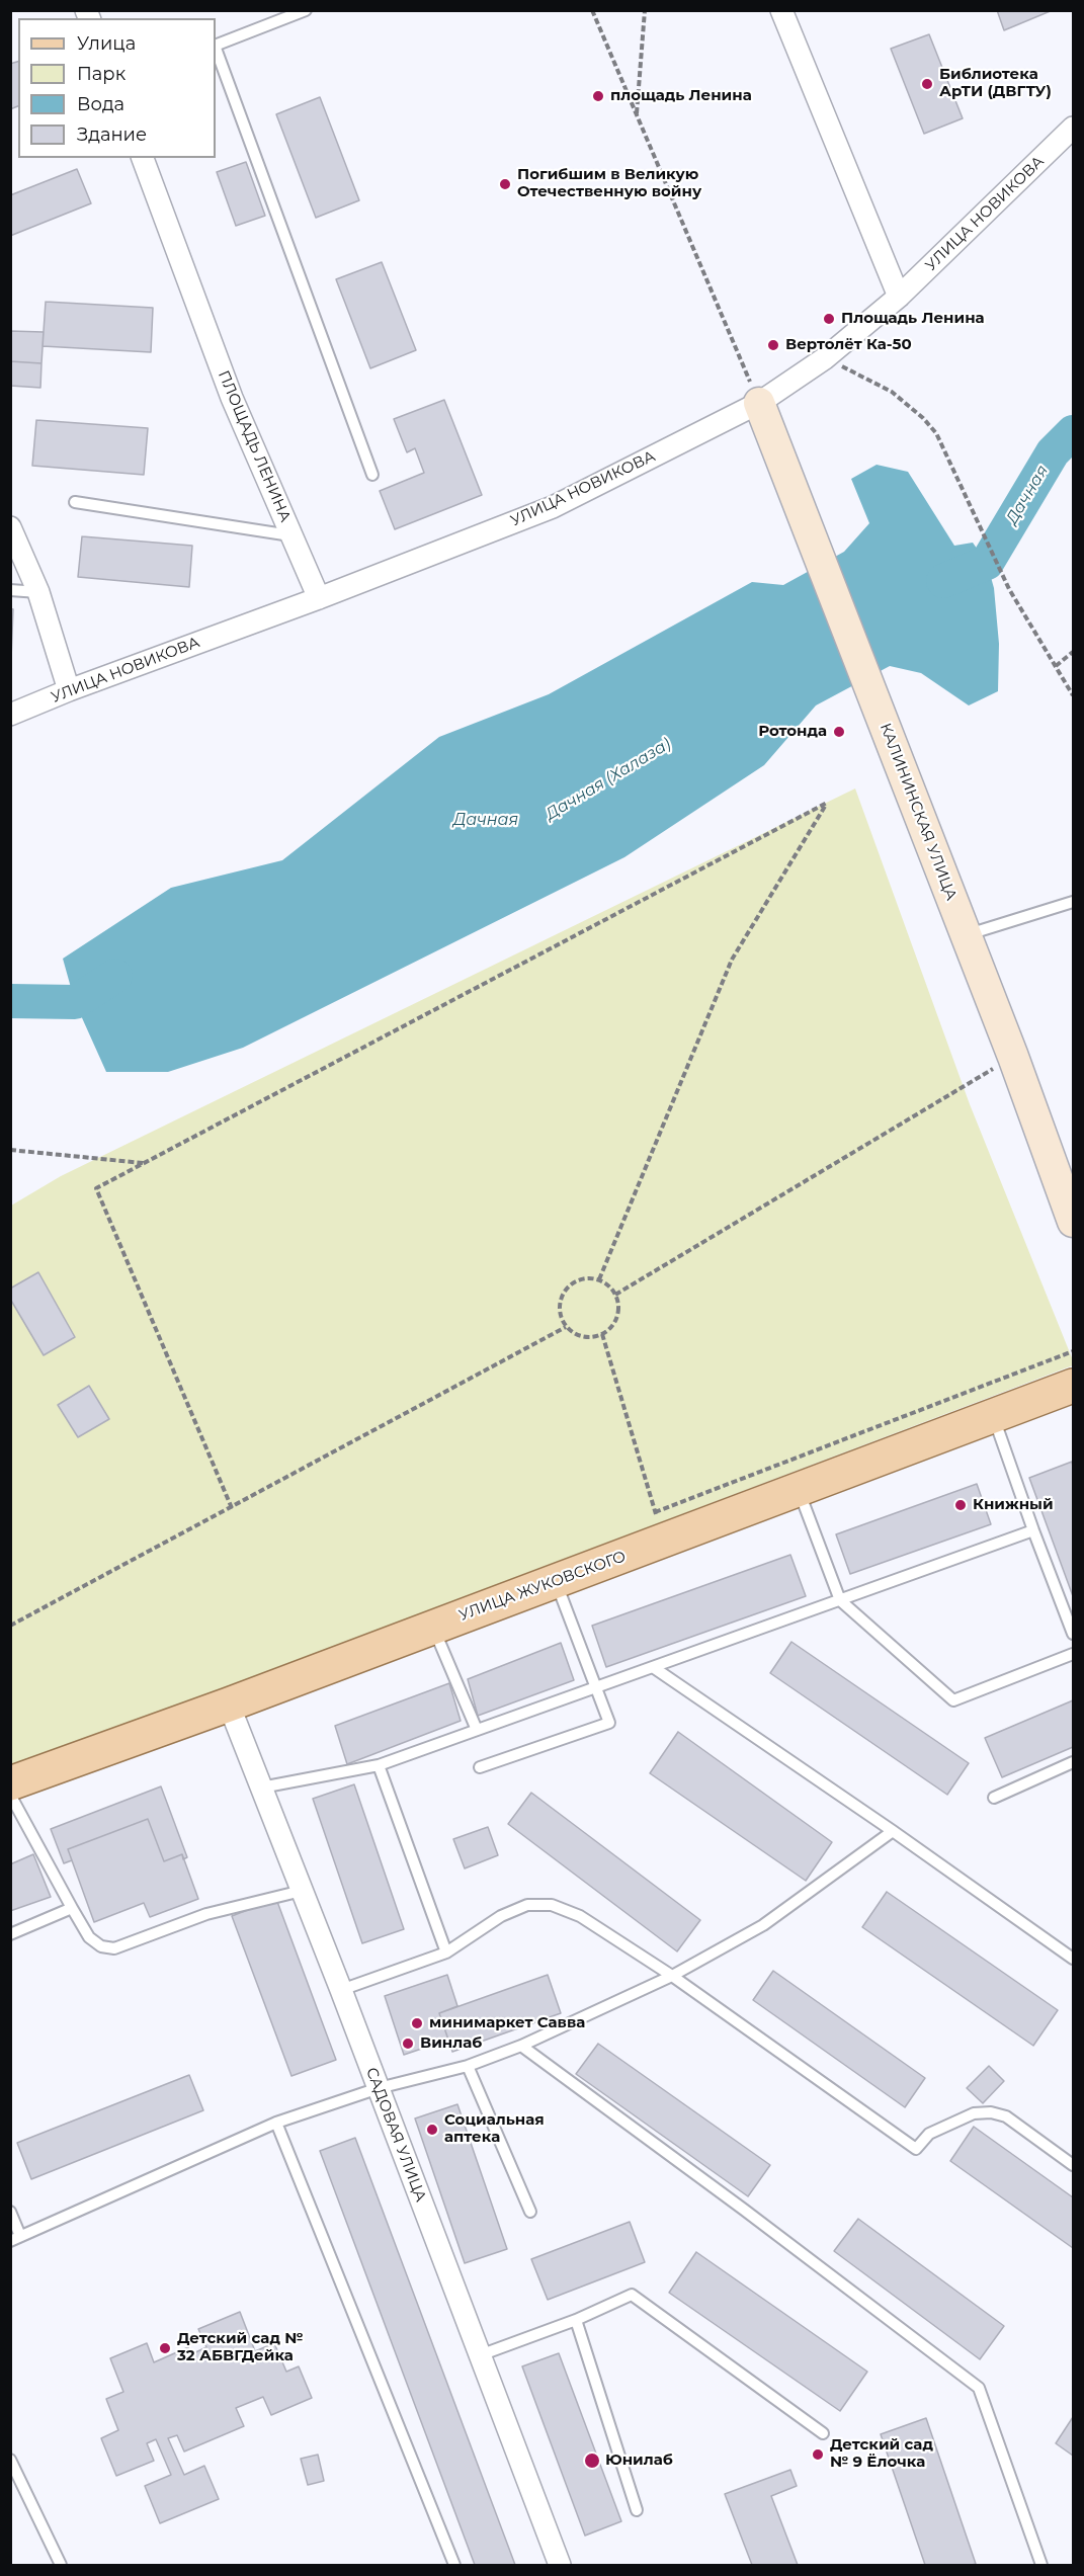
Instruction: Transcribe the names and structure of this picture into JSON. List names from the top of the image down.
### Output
{
  "streets": {
    "main road": ["УЛИЦА ЖУКОВСКОГО"],
    "street": [
      "УЛИЦА НОВИКОВА",
      "ПЛОЩАДЬ ЛЕНИНА",
      "КАЛИНИНСКАЯ УЛИЦА",
      "САДОВАЯ УЛИЦА"
    ]
  },
  "crossings": [
    ["УЛИЦА НОВИКОВА", "ПЛОЩАДЬ ЛЕНИНА"],
    ["УЛИЦА НОВИКОВА", "КАЛИНИНСКАЯ УЛИЦА"],
    ["УЛИЦА ЖУКОВСКОГО", "САДОВАЯ УЛИЦА"]
  ],
  "water": ["Дачная", "Дачная (Халаза)"],
  "places": [
    "Библиотека АрТИ (ДВГТУ)",
    "площадь Ленина",
    "Погибшим в Великую Отечественную войну",
    "Площадь Ленина",
    "Вертолёт Ка-50",
    "Ротонда",
    "Книжный",
    "минимаркет Савва",
    "Винлаб",
    "Социальная аптека",
    "Детский сад № 32 АБВГДейка",
    "Детский сад № 9 Ёлочка",
    "Юнилаб"
  ],
  "legend": [
    "Улица",
    "Парк",
    "Вода",
    "Здание"
  ]
}
